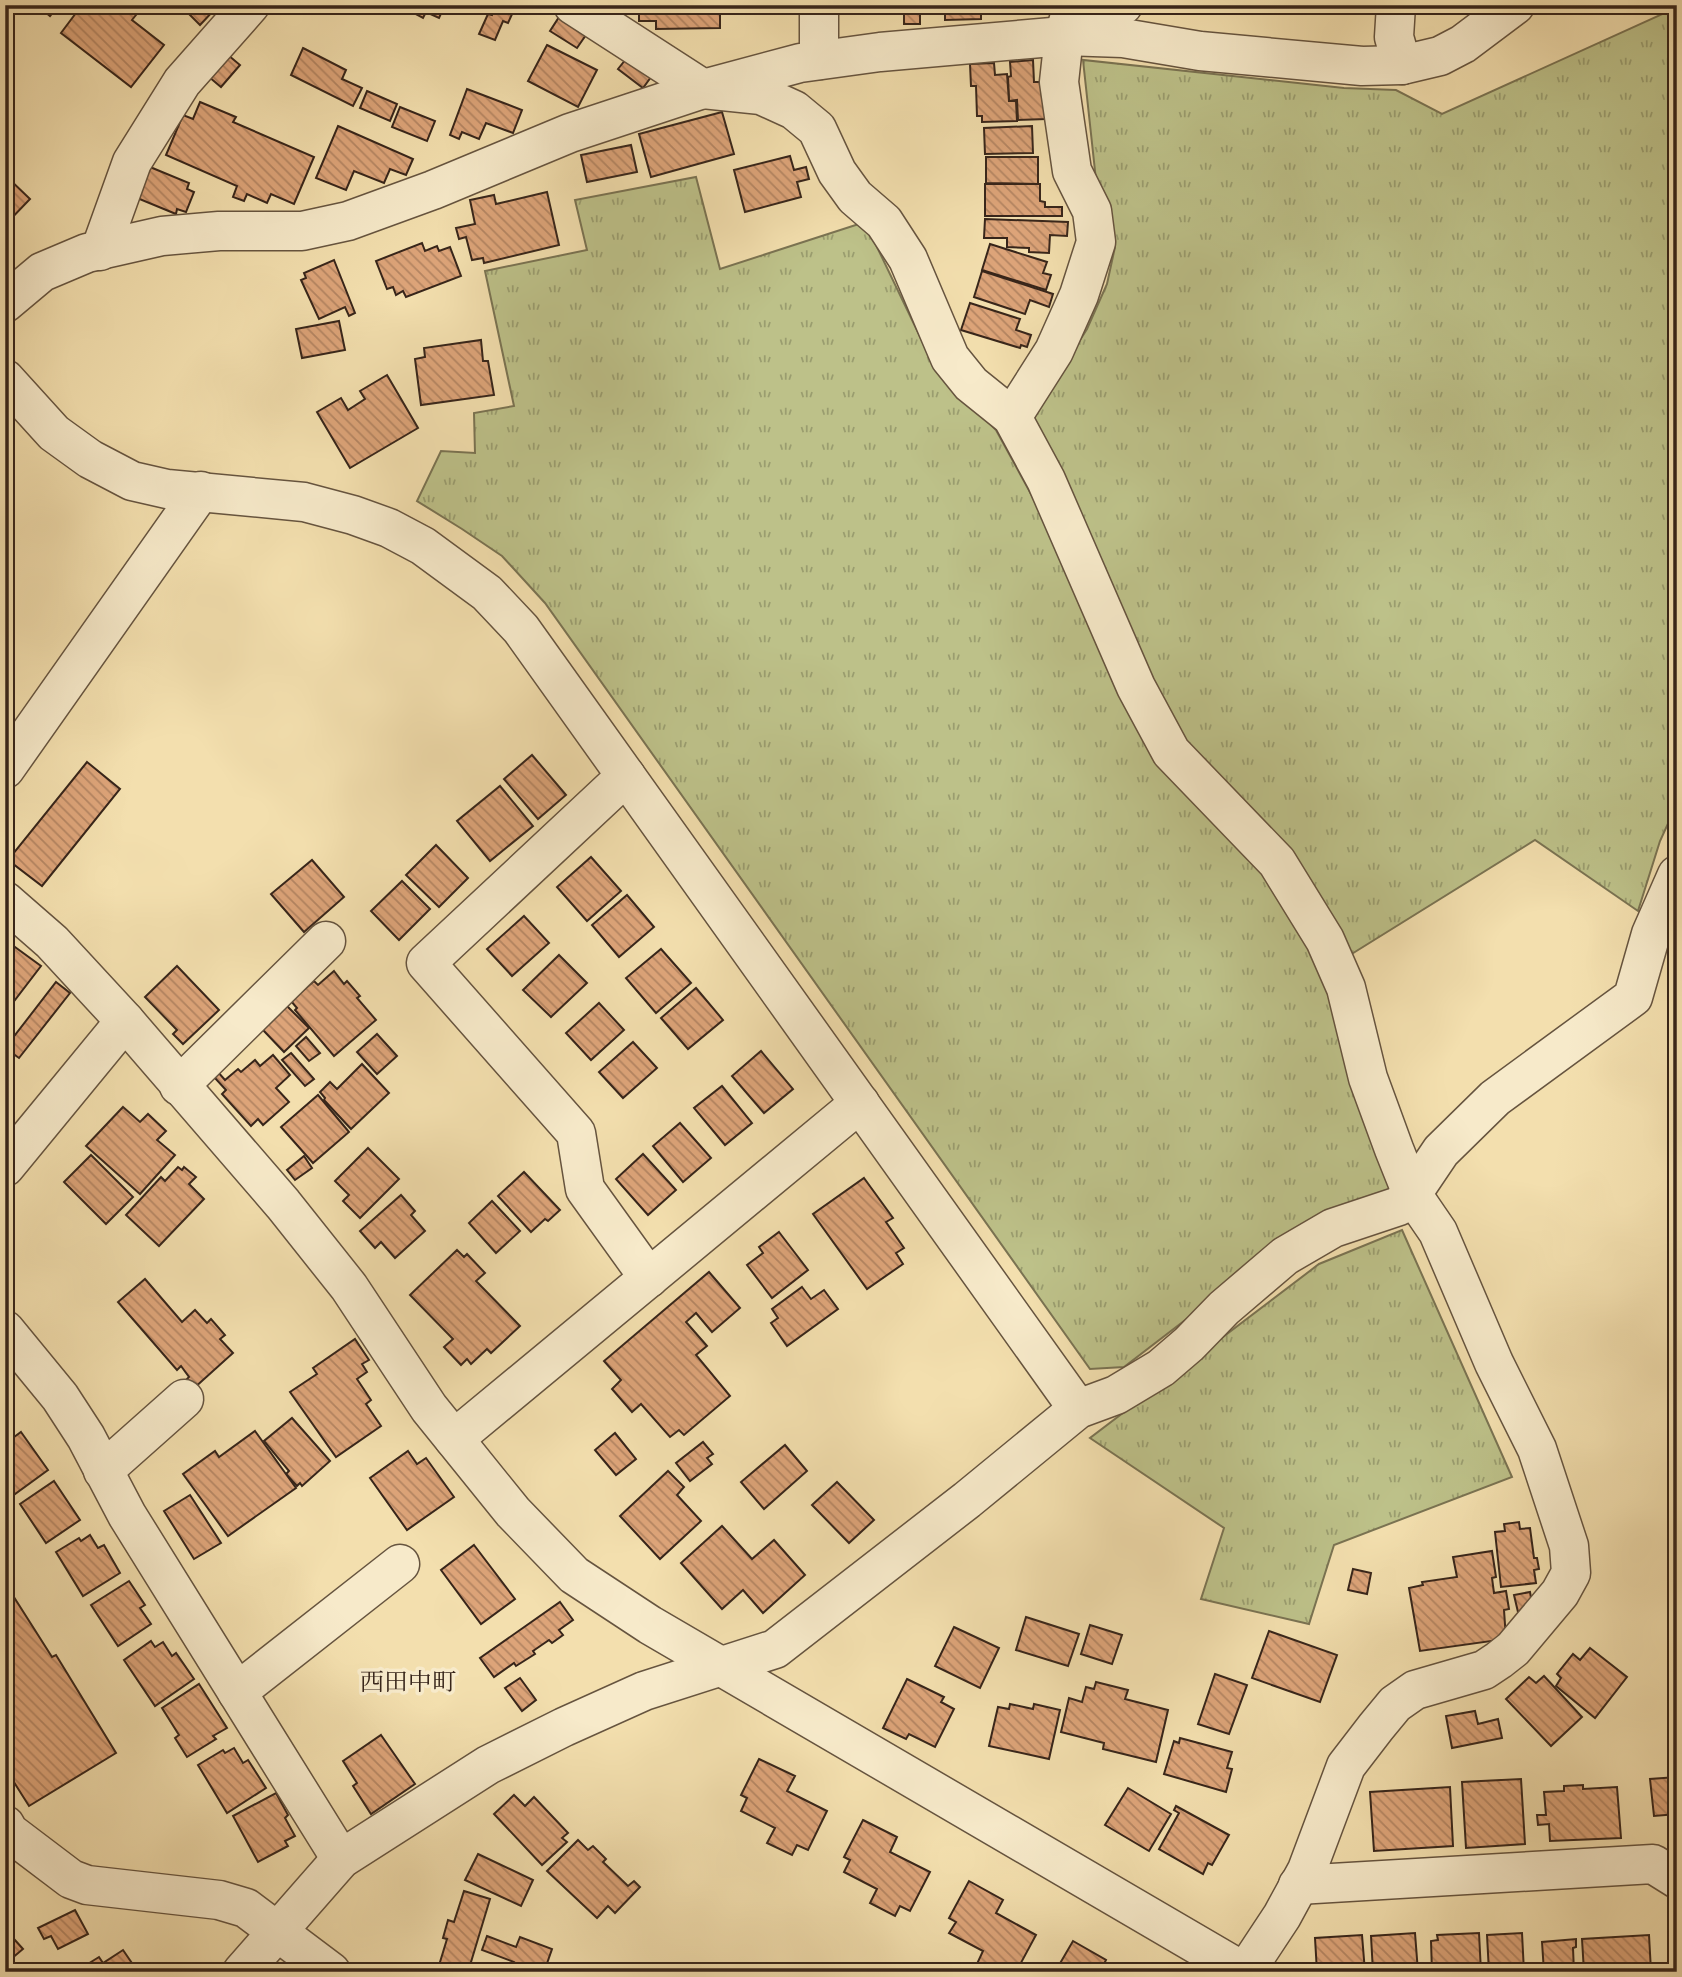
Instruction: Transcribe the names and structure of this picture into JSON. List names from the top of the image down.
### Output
{
  "districts": ["西田中町"]
}
